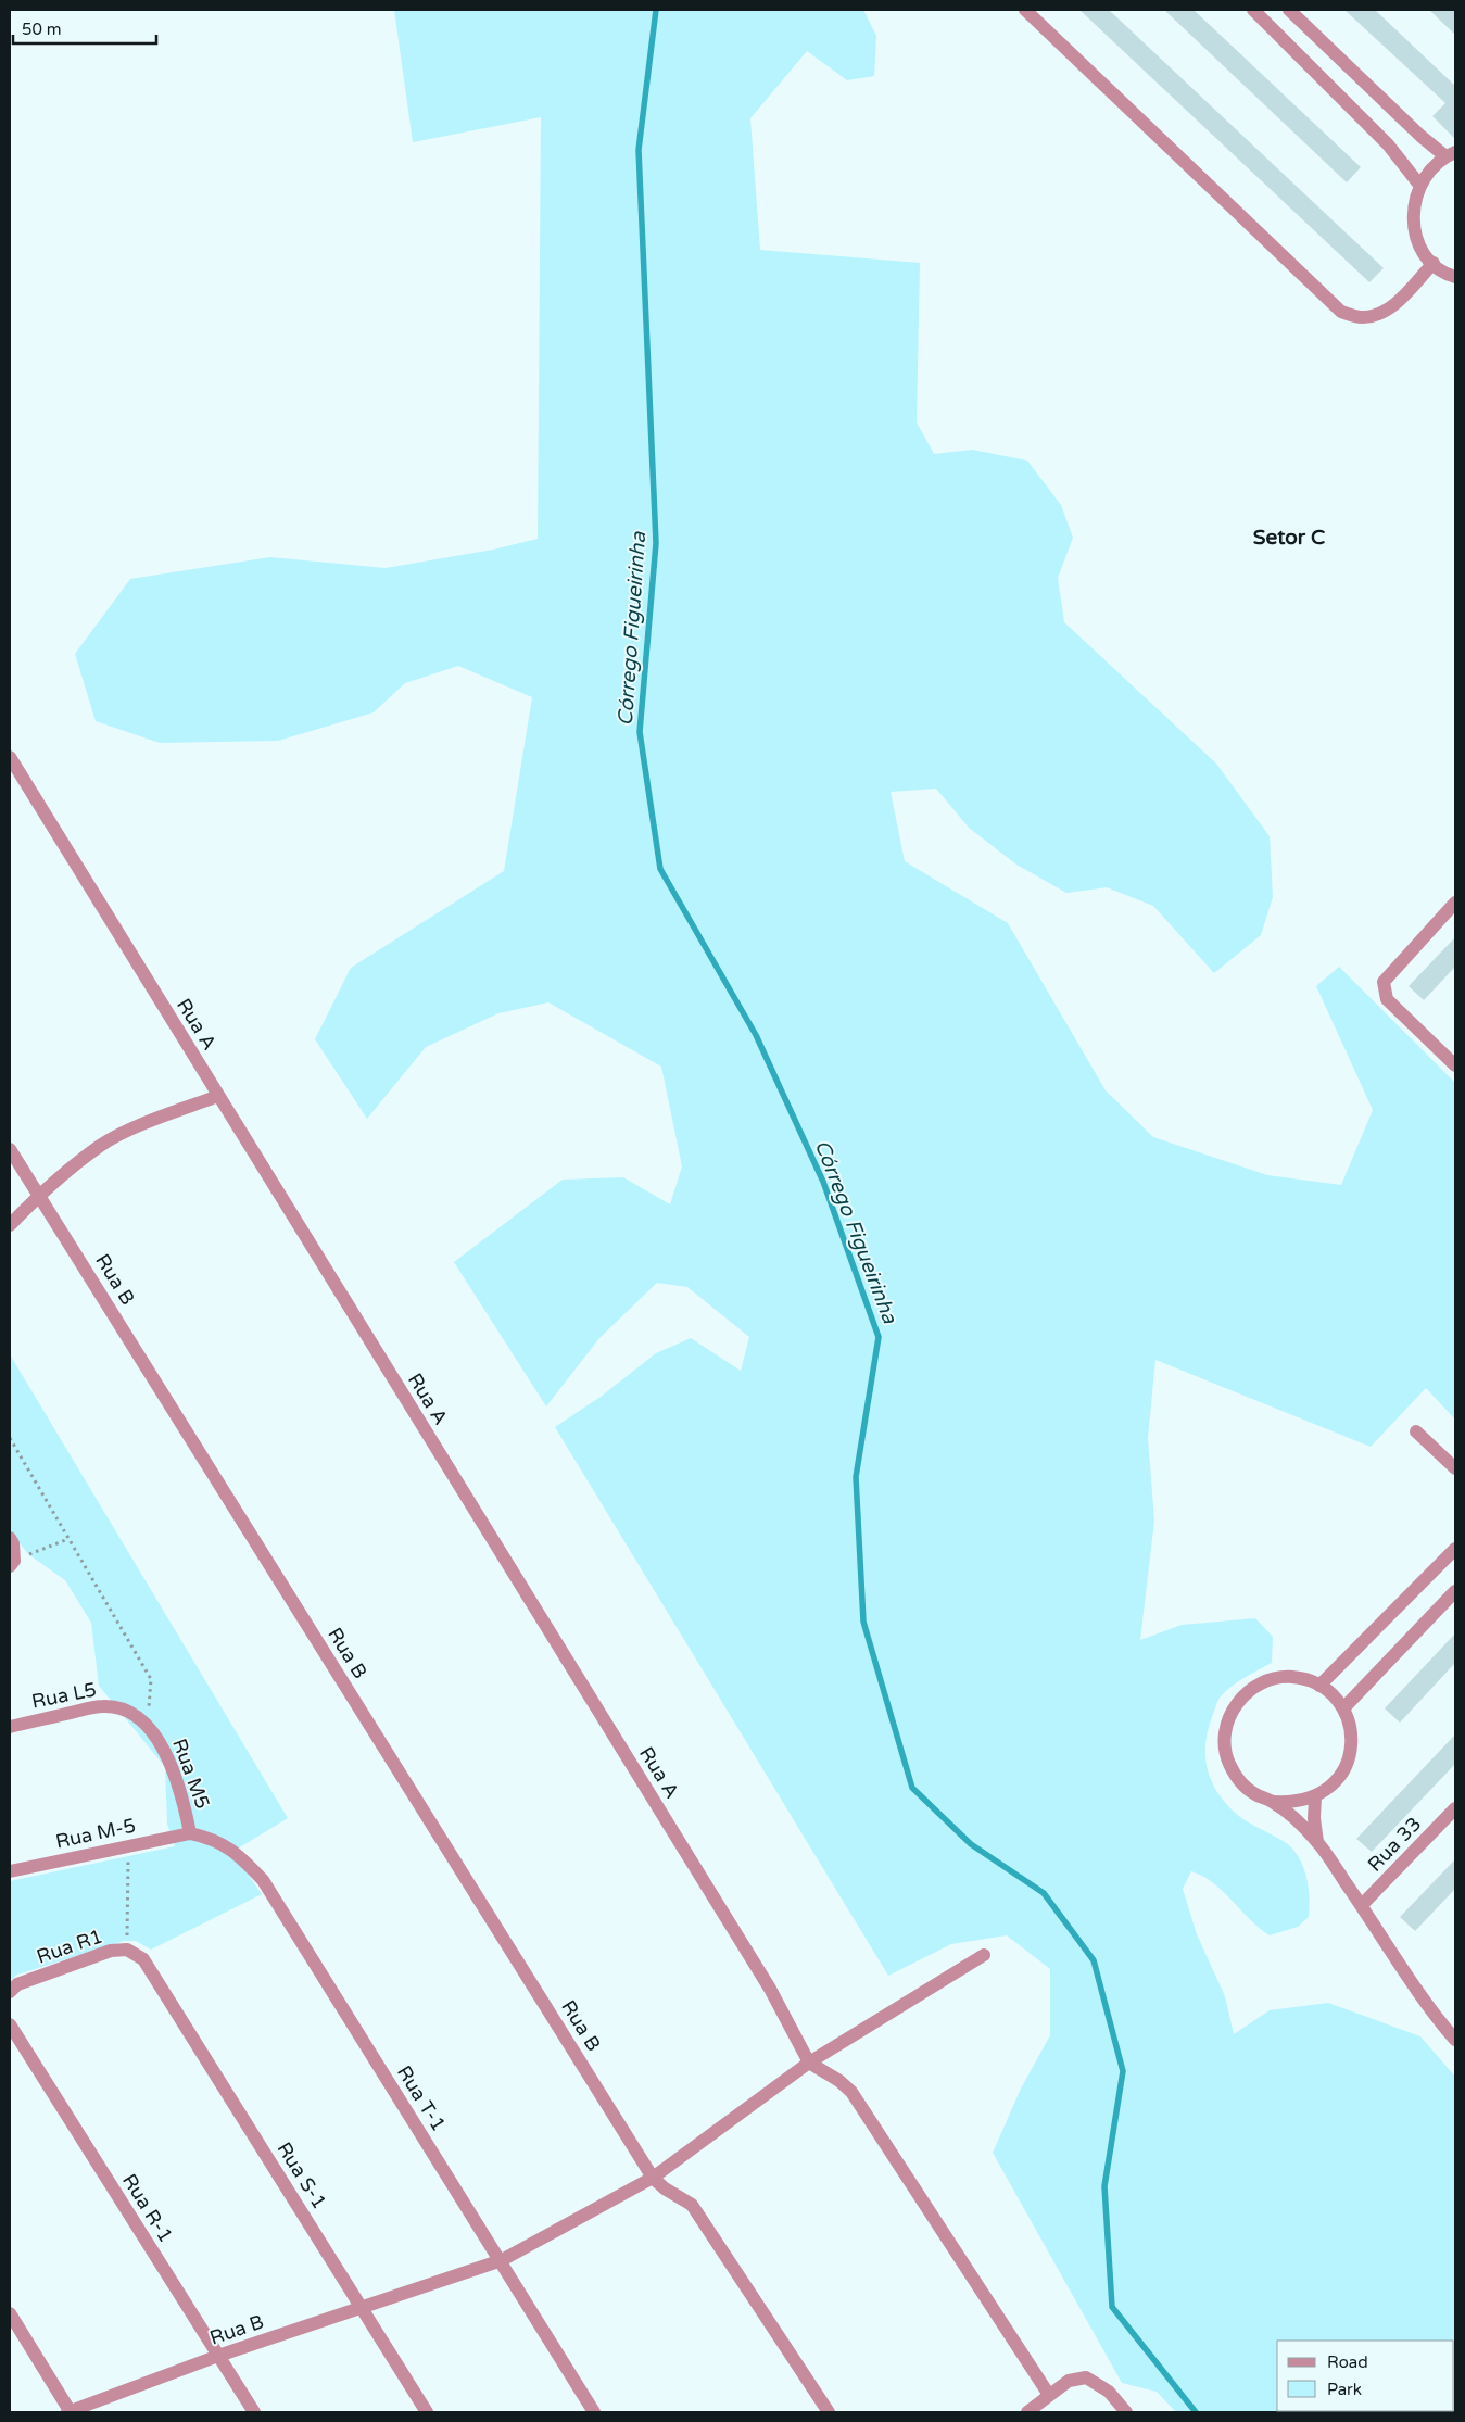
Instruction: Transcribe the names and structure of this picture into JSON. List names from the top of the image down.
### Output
{
  "streets": {
    "street": [
      "Rua A",
      "Rua B",
      "Rua L5",
      "Rua M5",
      "Rua M-5",
      "Rua 33",
      "Rua R1",
      "Rua T-1",
      "Rua S-1",
      "Rua R-1"
    ]
  },
  "crossings": [
    ["Rua A", "Rua B"],
    ["Rua B", "Rua T-1"],
    ["Rua B", "Rua S-1"],
    ["Rua B", "Rua R-1"],
    ["Rua L5", "Rua M5"],
    ["Rua M5", "Rua M-5"],
    ["Rua M5", "Rua T-1"],
    ["Rua M-5", "Rua T-1"],
    ["Rua R1", "Rua S-1"]
  ],
  "districts": ["Setor C"],
  "water": ["Córrego Figueirinha"],
  "legend": ["Road", "Park"],
  "scale_bar": "50 m"
}
